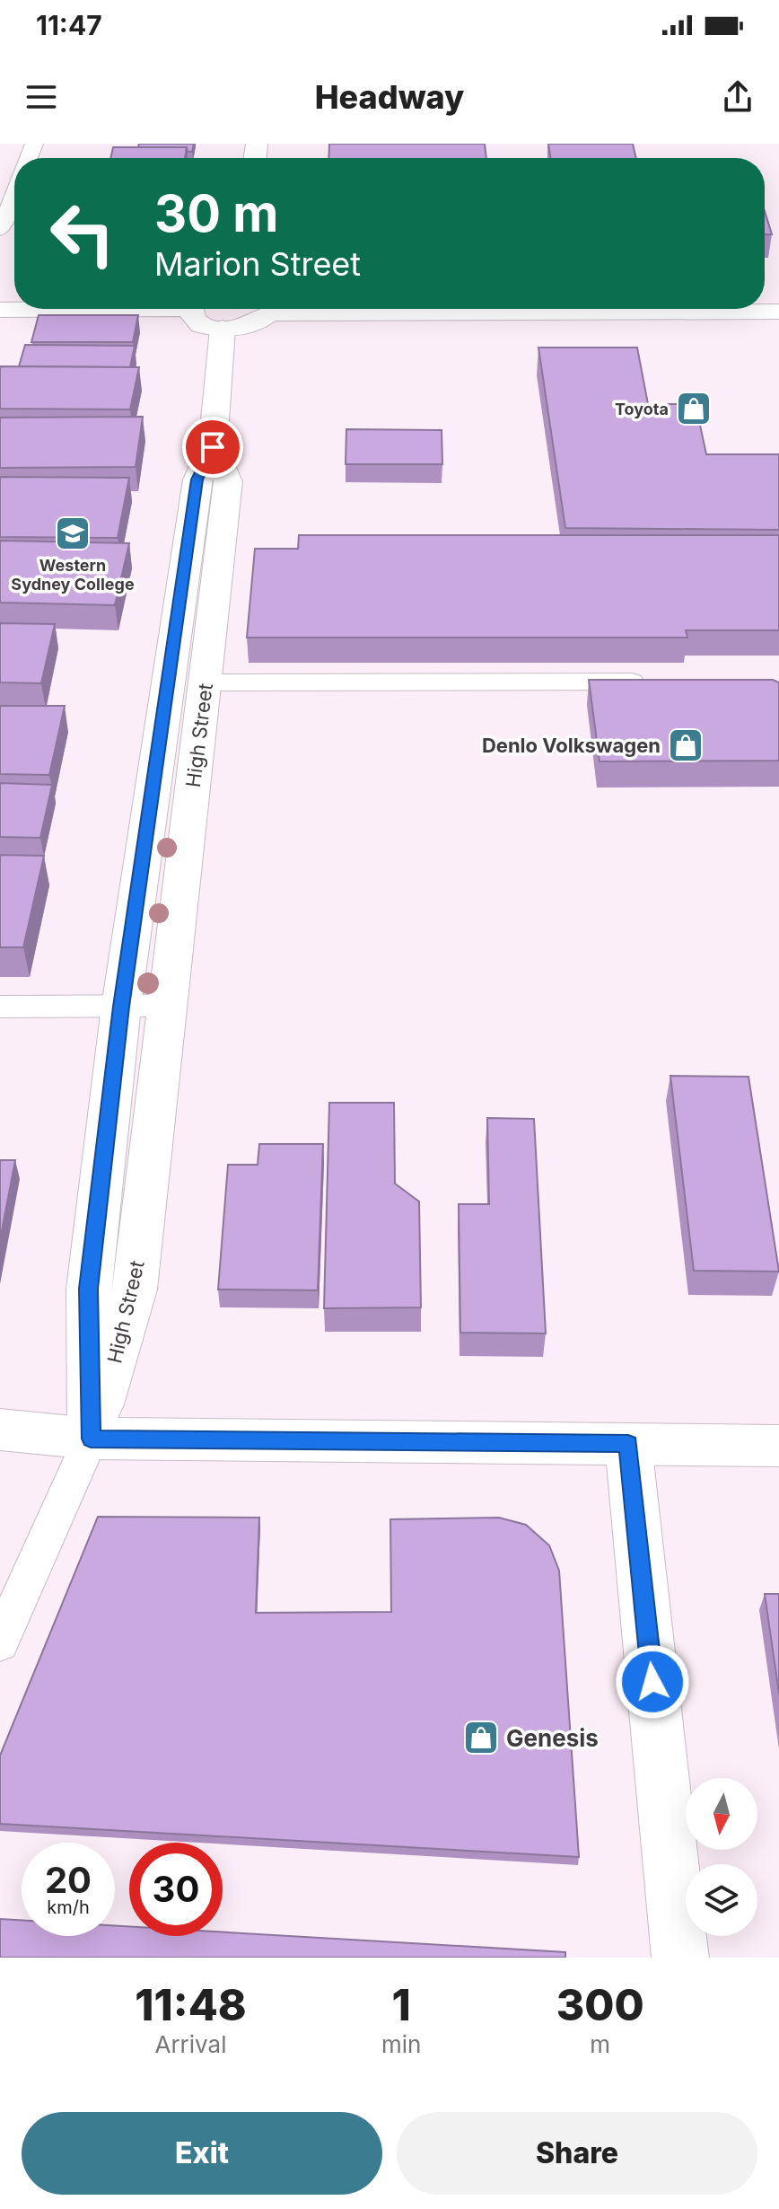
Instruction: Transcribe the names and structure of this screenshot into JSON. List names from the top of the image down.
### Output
{
  "streets": {
    "street": ["High Street"]
  },
  "places": {
    "shop": ["Toyota", "Denlo Volkswagen", "Genesis"],
    "school or university": ["Western Sydney College"]
  },
  "north": "bottom",
  "page": {
    "status": "11:47",
    "header": "Headway",
    "turn": ["30 m", "Marion Street"],
    "speed": "20 km/h",
    "limit": "30",
    "eta": [
      "11:48",
      "Arrival",
      "1",
      "min",
      "300",
      "m"
    ],
    "buttons": ["Exit", "Share"]
  }
}
